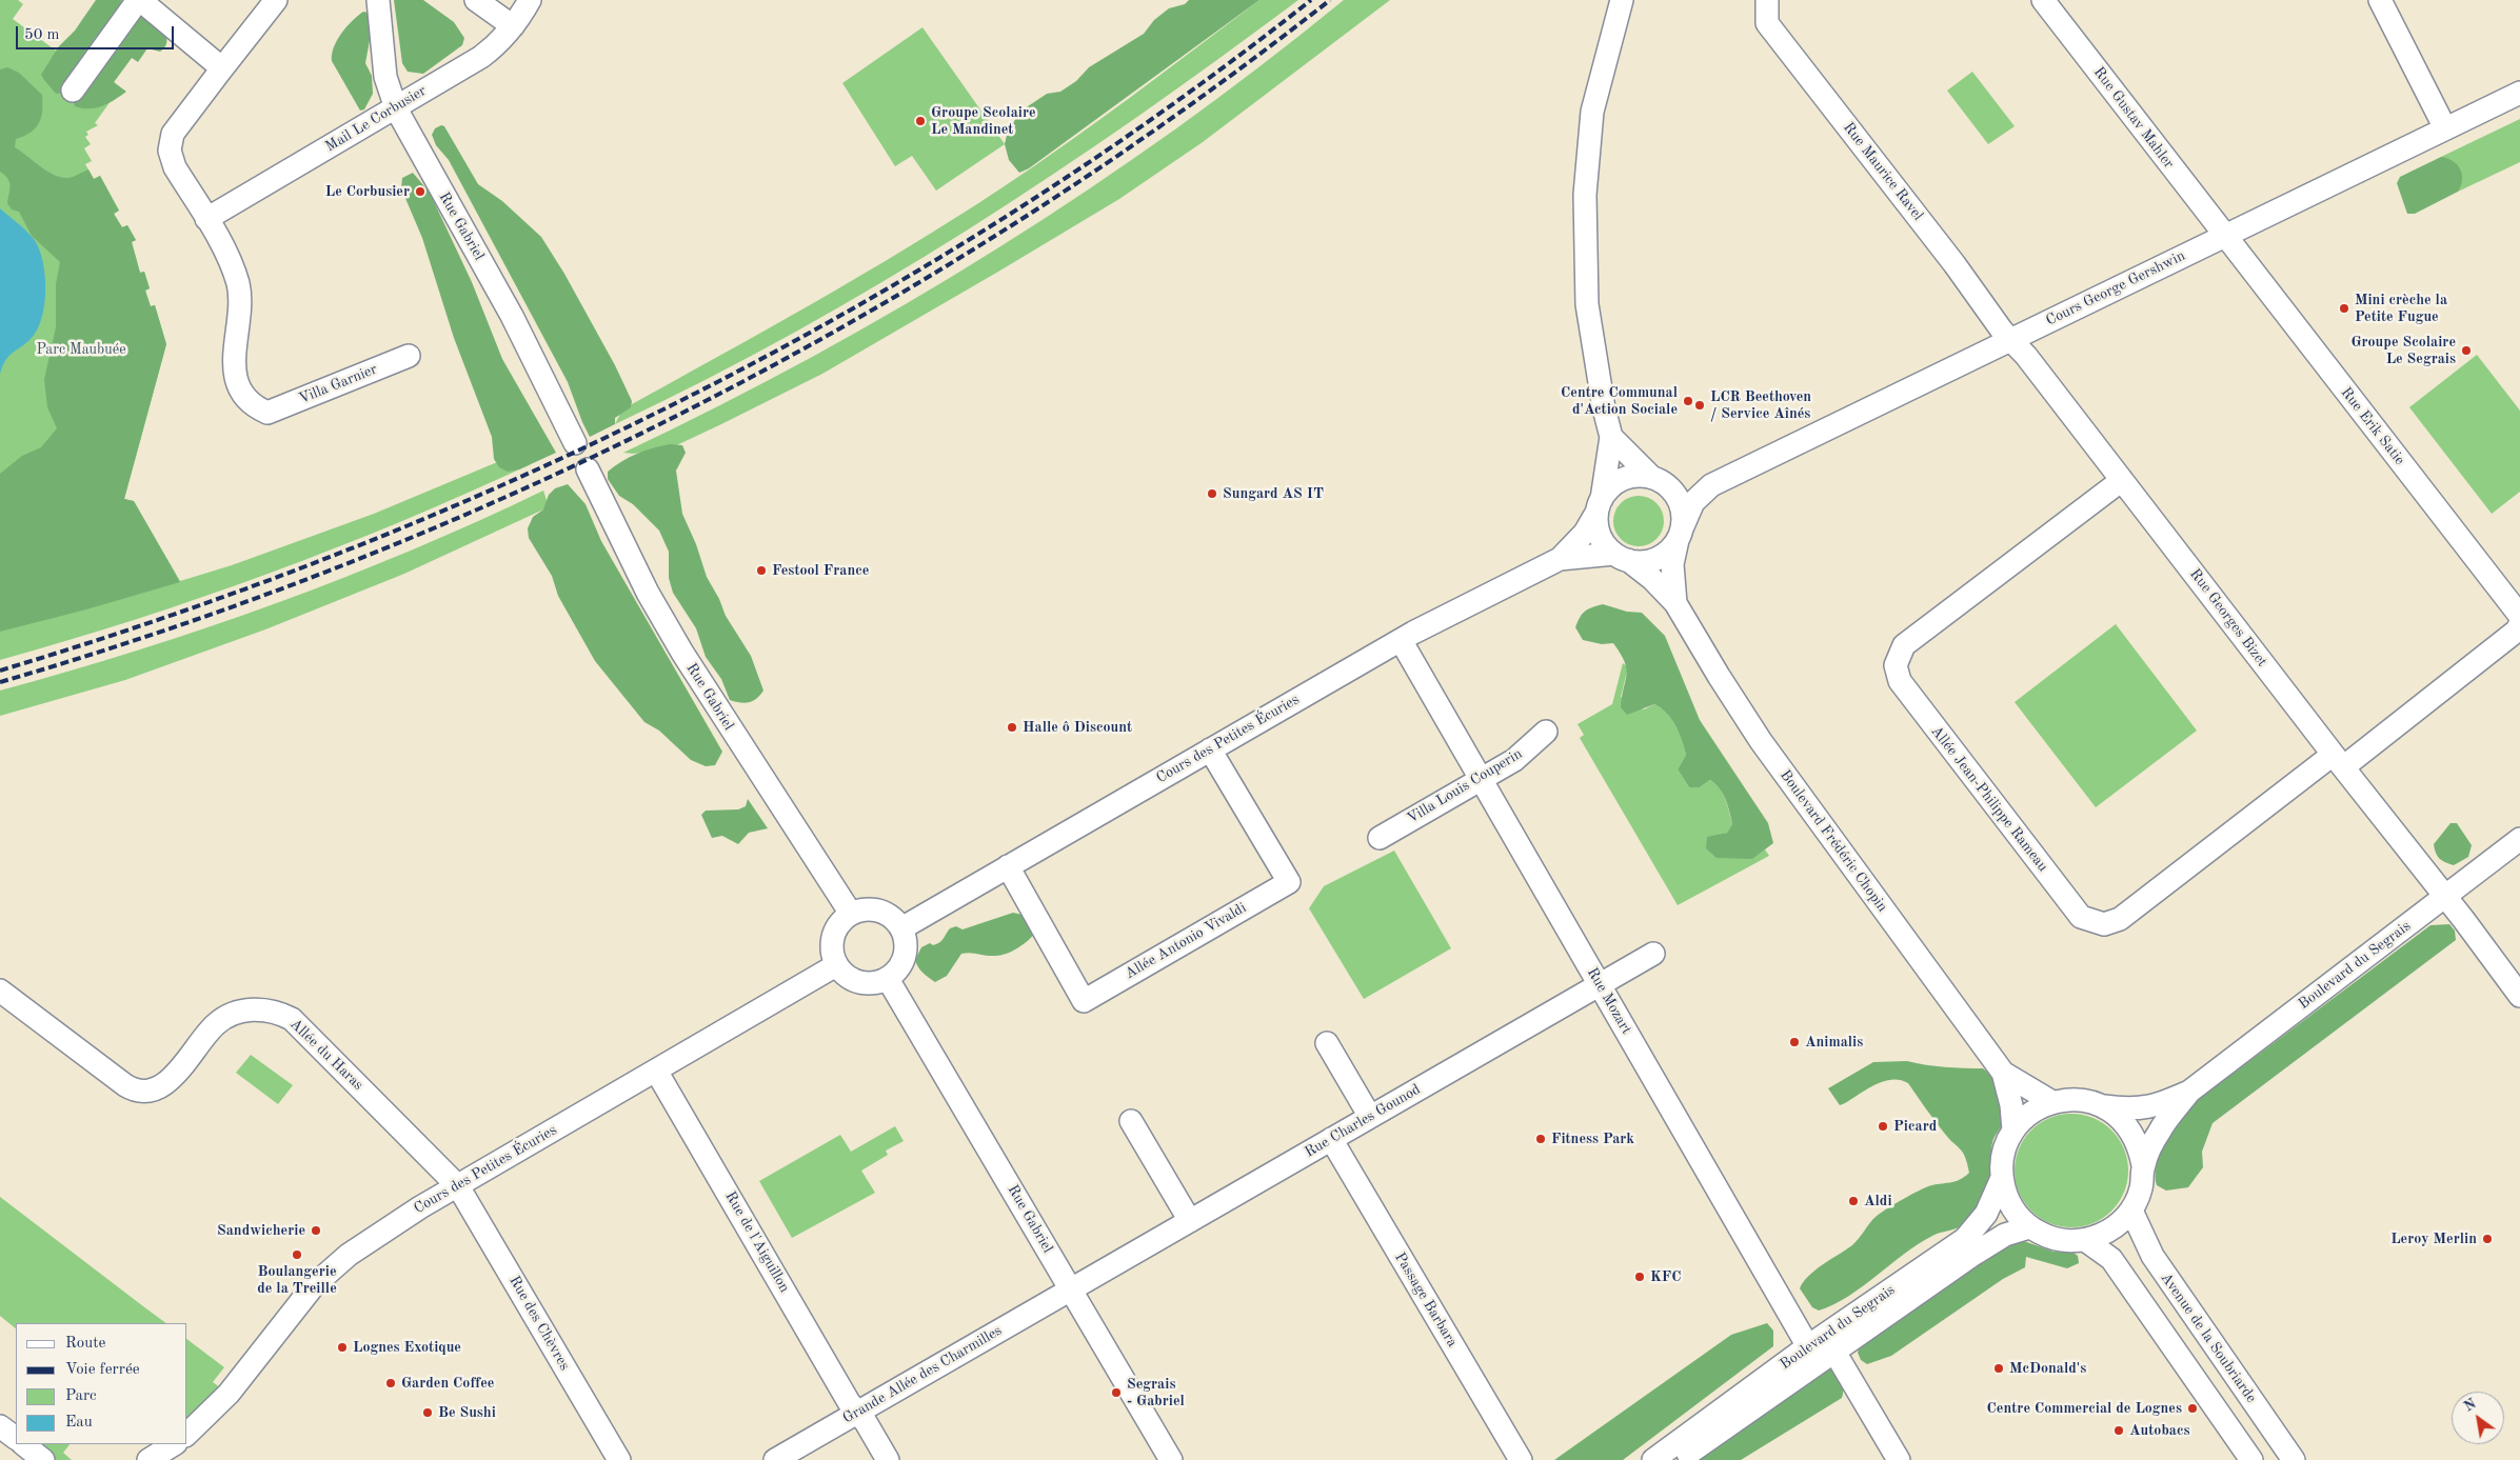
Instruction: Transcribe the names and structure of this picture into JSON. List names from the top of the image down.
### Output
{
  "streets": {
    "street": [
      "Rue Gustav Mahler",
      "Mail Le Corbusier",
      "Rue Maurice Ravel",
      "Rue Gabriel",
      "Cours George Gershwin",
      "Villa Garnier",
      "Rue Erik Satie",
      "Rue Georges Bizet",
      "Cours des Petites Écuries",
      "Villa Louis Couperin",
      "Allée Jean-Philippe Rameau",
      "Boulevard Frédéric Chopin",
      "Allée Antonio Vivaldi",
      "Boulevard du Segrais",
      "Rue Mozart",
      "Allée du Haras",
      "Rue Charles Gounod",
      "Rue de l'Aiguillon",
      "Passage Barbara",
      "Rue des Chèvres",
      "Avenue de la Soubriarde",
      "Grande Allée des Charmilles"
    ]
  },
  "crossings": [
    ["Rue Gustav Mahler", "Cours George Gershwin"],
    ["Rue Gustav Mahler", "Rue Erik Satie"],
    ["Mail Le Corbusier", "Rue Gabriel"],
    ["Mail Le Corbusier", "Villa Garnier"],
    ["Rue Maurice Ravel", "Cours George Gershwin"],
    ["Rue Maurice Ravel", "Rue Georges Bizet"],
    ["Rue Gabriel", "Cours des Petites Écuries"],
    ["Rue Gabriel", "Rue Charles Gounod"],
    ["Rue Gabriel", "Grande Allée des Charmilles"],
    ["Cours George Gershwin", "Rue Erik Satie"],
    ["Cours George Gershwin", "Rue Georges Bizet"],
    ["Cours George Gershwin", "Cours des Petites Écuries"],
    ["Cours George Gershwin", "Boulevard Frédéric Chopin"],
    ["Rue Georges Bizet", "Allée Jean-Philippe Rameau"],
    ["Rue Georges Bizet", "Boulevard du Segrais"],
    ["Cours des Petites Écuries", "Boulevard Frédéric Chopin"],
    ["Cours des Petites Écuries", "Allée Antonio Vivaldi"],
    ["Cours des Petites Écuries", "Rue Mozart"],
    ["Cours des Petites Écuries", "Allée du Haras"],
    ["Cours des Petites Écuries", "Rue de l'Aiguillon"],
    ["Cours des Petites Écuries", "Rue des Chèvres"],
    ["Villa Louis Couperin", "Rue Mozart"],
    ["Boulevard Frédéric Chopin", "Boulevard du Segrais"],
    ["Boulevard Frédéric Chopin", "Avenue de la Soubriarde"],
    ["Boulevard du Segrais", "Rue Mozart"],
    ["Boulevard du Segrais", "Avenue de la Soubriarde"],
    ["Rue Mozart", "Rue Charles Gounod"],
    ["Allée du Haras", "Rue des Chèvres"],
    ["Rue Charles Gounod", "Passage Barbara"],
    ["Rue Charles Gounod", "Grande Allée des Charmilles"],
    ["Rue de l'Aiguillon", "Grande Allée des Charmilles"]
  ],
  "parks": ["Parc Maubuée"],
  "places": [
    "Groupe Scolaire Le Mandinet",
    "Le Corbusier",
    "Mini crèche la Petite Fugue",
    "Groupe Scolaire Le Segrais",
    "Centre Communal d'Action Sociale",
    "LCR Beethoven / Service Aînés",
    "Sungard AS IT",
    "Festool France",
    "Halle ô Discount",
    "Animalis",
    "Picard",
    "Fitness Park",
    "Aldi",
    "Sandwicherie",
    "Leroy Merlin",
    "Boulangerie de la Treille",
    "KFC",
    "Lognes Exotique",
    "McDonald's",
    "Garden Coffee",
    "Segrais - Gabriel",
    "Centre Commercial de Lognes",
    "Be Sushi",
    "Autobacs"
  ],
  "legend": [
    "Route",
    "Voie ferrée",
    "Parc",
    "Eau"
  ],
  "scale_bar": "50 m",
  "north": "top left"
}
